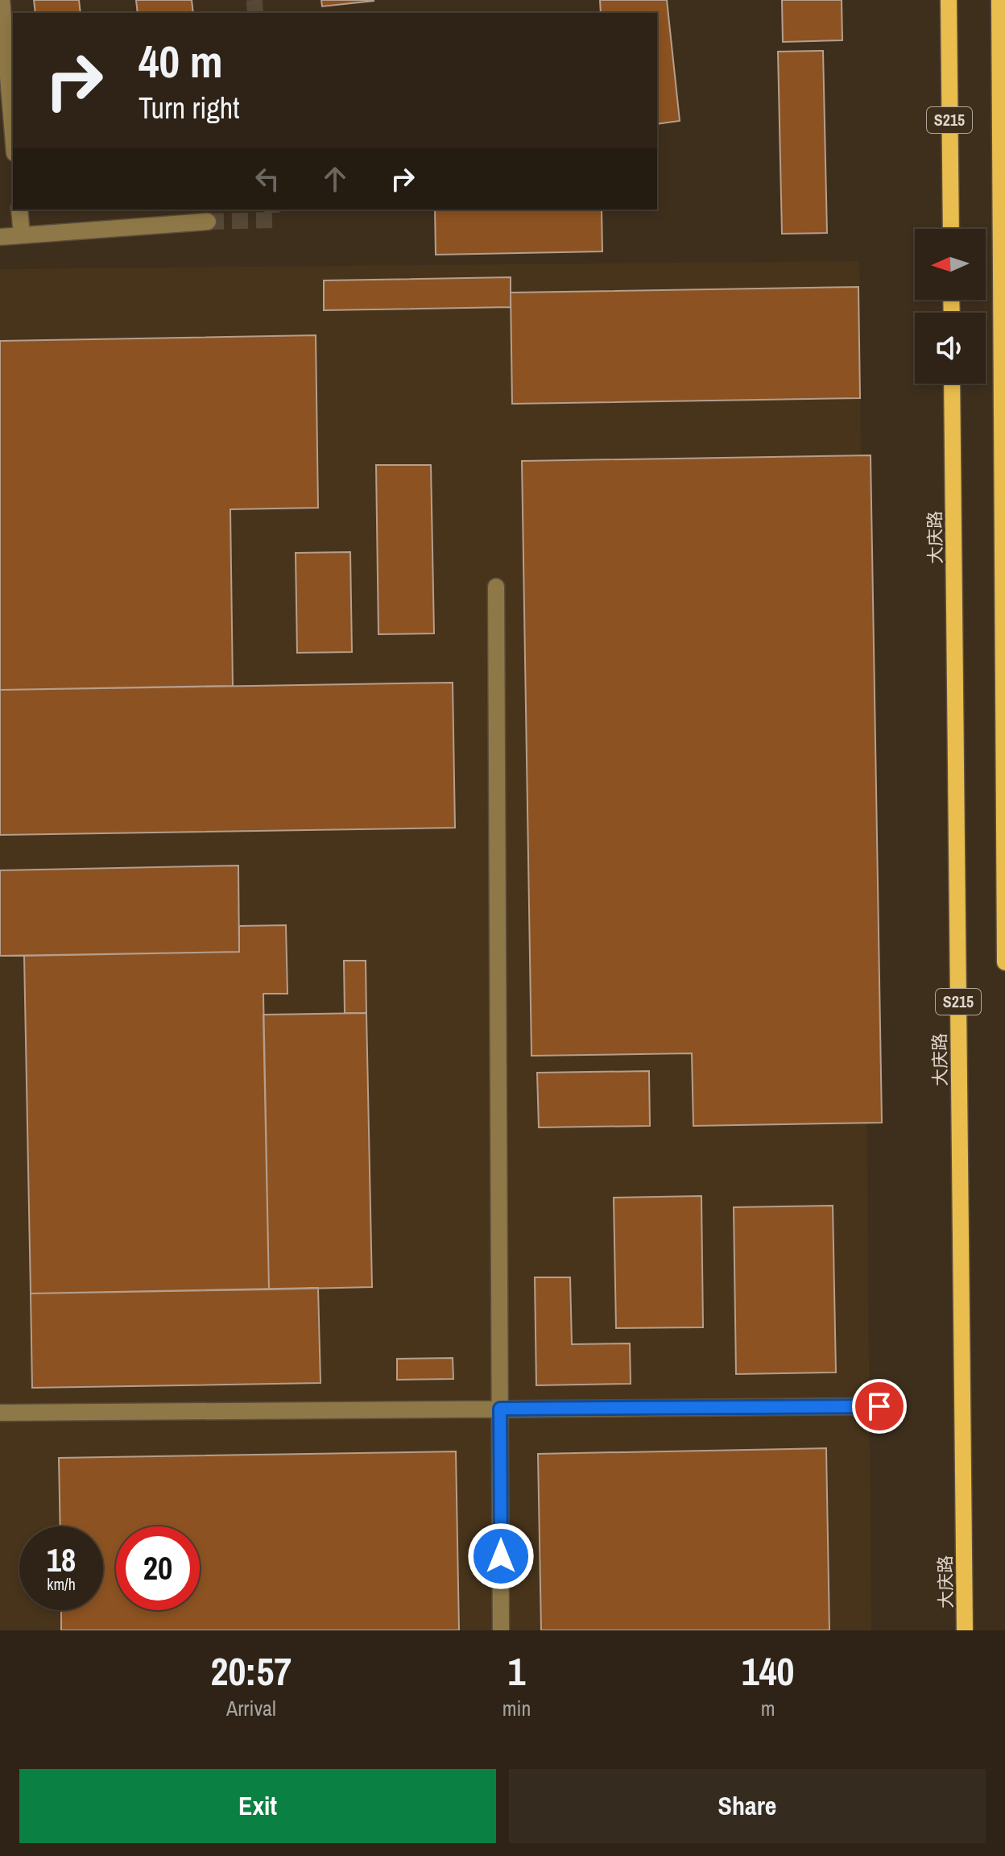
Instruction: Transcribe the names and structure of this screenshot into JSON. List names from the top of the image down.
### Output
{
  "streets": {
    "main road": ["S215", "大庆路"]
  },
  "north": "left",
  "page": {
    "turn": ["40 m", "Turn right"],
    "speed": "18 km/h",
    "limit": "20",
    "eta": [
      "20:57",
      "Arrival",
      "1",
      "min",
      "140",
      "m"
    ],
    "buttons": ["Exit", "Share"]
  }
}
